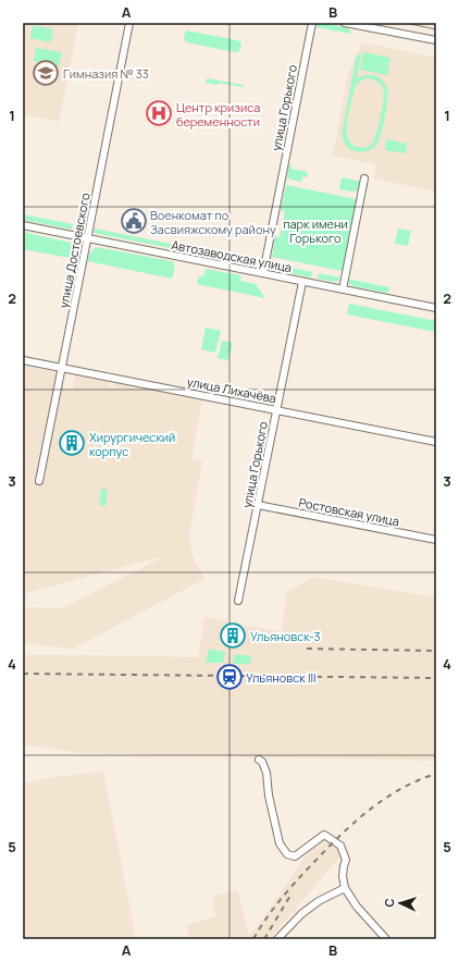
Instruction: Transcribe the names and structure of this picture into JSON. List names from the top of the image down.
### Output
{
  "streets": {
    "street": [
      "улица Горького",
      "улица Достоевского",
      "Автозаводская улица",
      "улица Лихачёва",
      "Ростовская улица"
    ]
  },
  "crossings": [
    ["улица Горького", "Автозаводская улица"],
    ["улица Горького", "улица Лихачёва"],
    ["улица Горького", "Ростовская улица"],
    ["улица Достоевского", "Автозаводская улица"],
    ["улица Достоевского", "улица Лихачёва"]
  ],
  "parks": ["парк имени Горького"],
  "places": {
    "school or university": ["Гимназия № 33"],
    "hospital": ["Центр кризиса беременности"],
    "public building": ["Военкомат по Засвияжскому району"],
    "building": ["Хирургический корпус", "Ульяновск-3"],
    "station": ["Ульяновск III"]
  },
  "north": "left",
  "grid": {
    "columns": ["A", "B"],
    "rows": [
      "1",
      "2",
      "3",
      "4",
      "5"
    ]
  }
}
